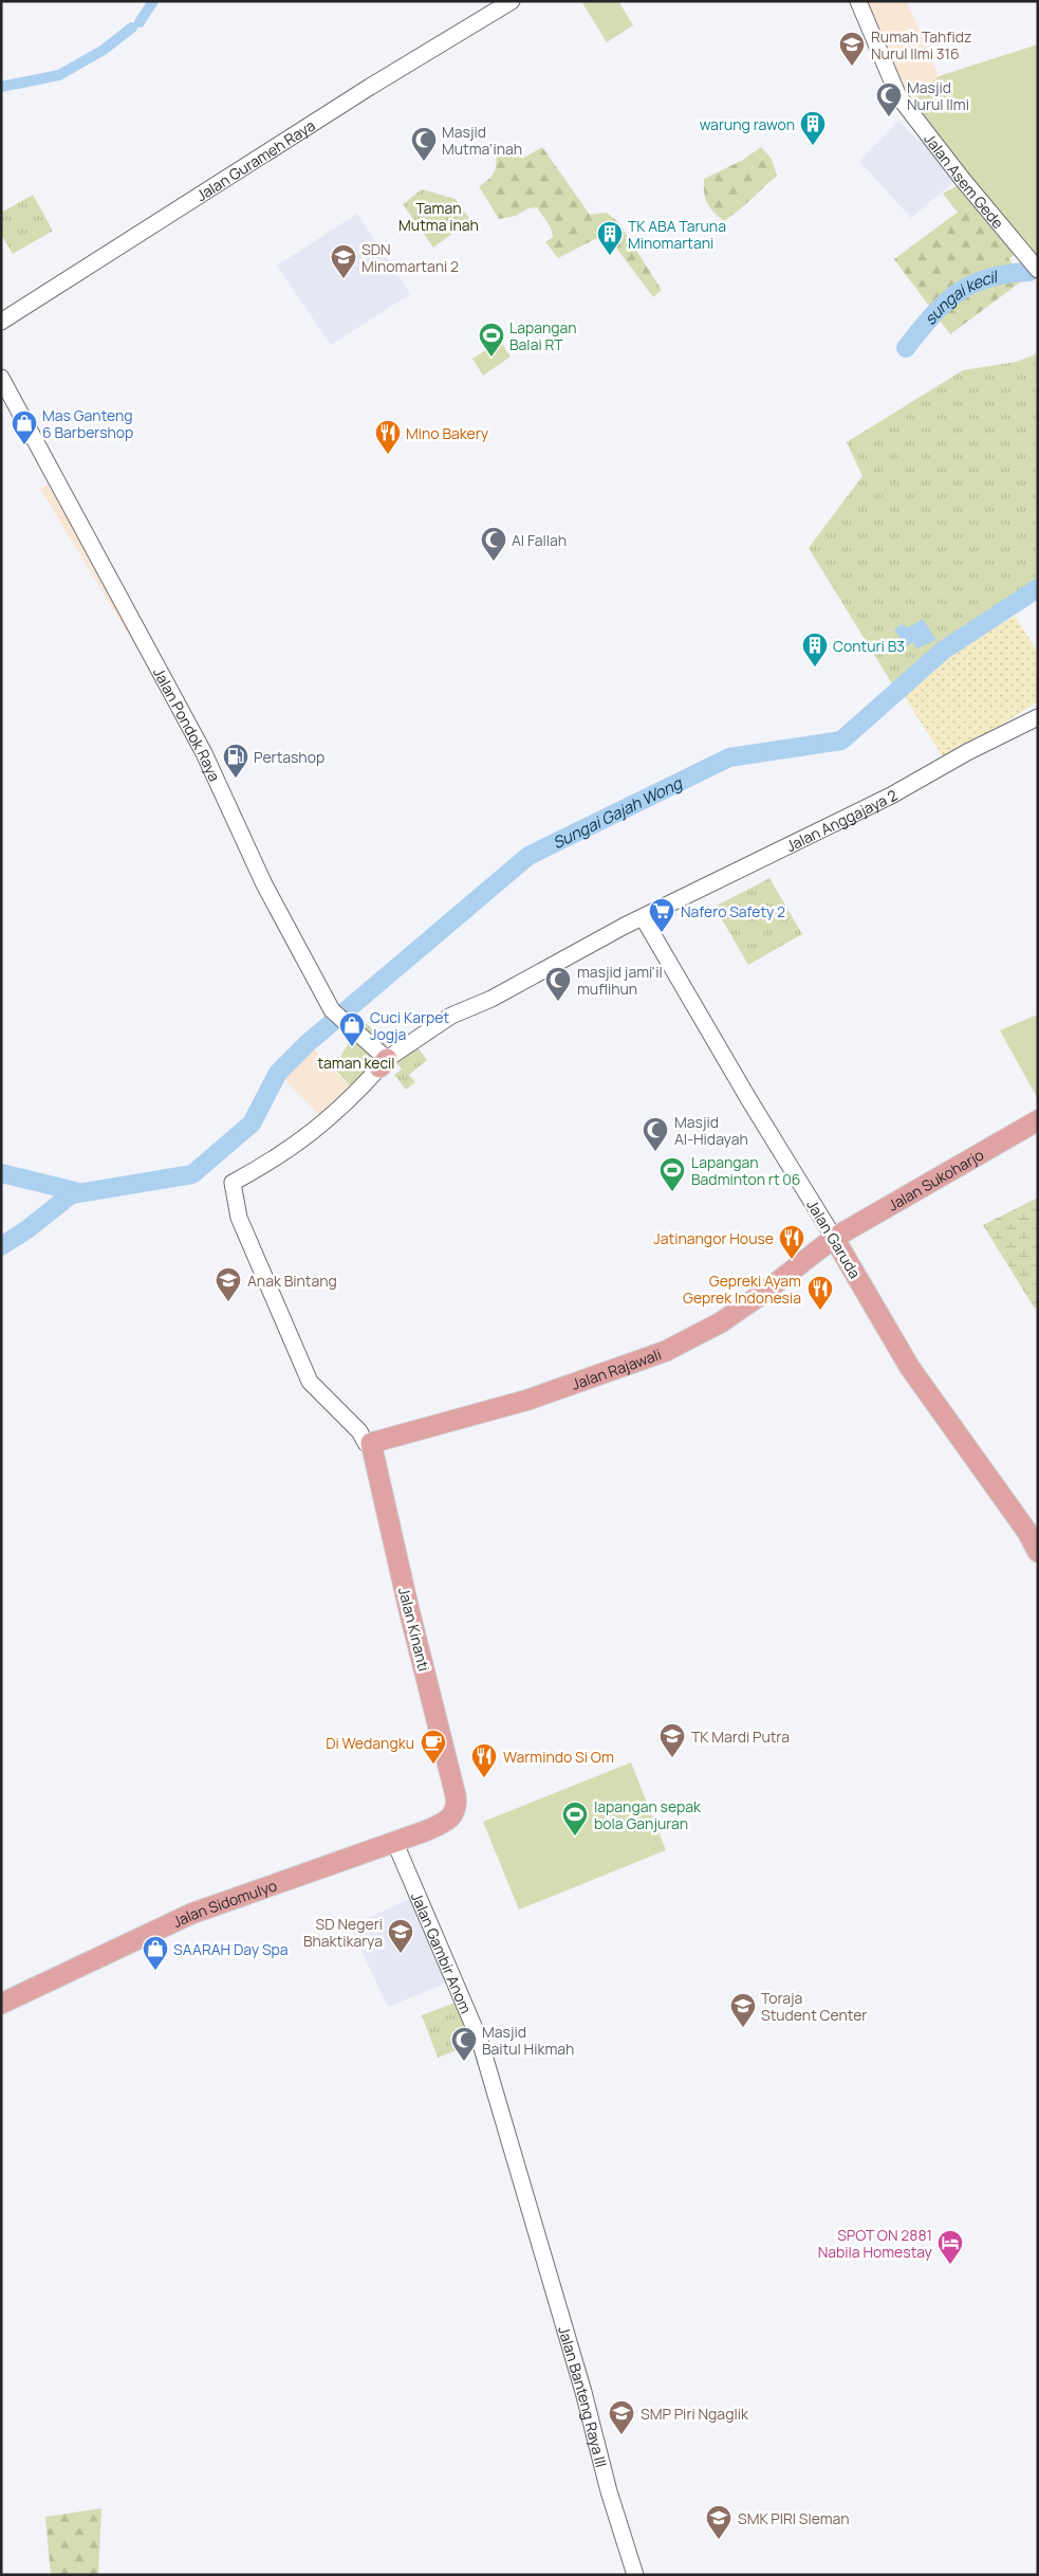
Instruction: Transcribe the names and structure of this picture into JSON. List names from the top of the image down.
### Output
{
  "streets": {
    "main road": [
      "Jalan Sukoharjo",
      "Jalan Garuda",
      "Jalan Rajawali",
      "Jalan Kinanti",
      "Jalan Sidomulyo"
    ],
    "street": [
      "Jalan Gurameh Raya",
      "Jalan Asem Gede",
      "Jalan Pondok Raya",
      "Jalan Anggajaya 2",
      "Jalan Gambir Anom",
      "Jalan Banteng Raya III"
    ]
  },
  "crossings": [
    ["Jalan Pondok Raya", "Jalan Anggajaya 2"],
    ["Jalan Anggajaya 2", "Jalan Garuda"],
    ["Jalan Anggajaya 2", "Jalan Rajawali"],
    ["Jalan Anggajaya 2", "Jalan Kinanti"],
    ["Jalan Sukoharjo", "Jalan Garuda"],
    ["Jalan Sukoharjo", "Jalan Rajawali"],
    ["Jalan Garuda", "Jalan Rajawali"],
    ["Jalan Rajawali", "Jalan Kinanti"],
    ["Jalan Kinanti", "Jalan Sidomulyo"],
    ["Jalan Sidomulyo", "Jalan Gambir Anom"],
    ["Jalan Gambir Anom", "Jalan Banteng Raya III"]
  ],
  "water": ["sungai kecil", "Sungai Gajah Wong"],
  "parks": ["Taman Mutma inah", "taman kecil"],
  "places": {
    "school or university": [
      "Rumah Tahfidz Nurul Ilmi 316",
      "SDN Minomartani 2",
      "Anak Bintang",
      "TK Mardi Putra",
      "SD Negeri Bhaktikarya",
      "Toraja Student Center",
      "SMP Piri Ngaglik",
      "SMK PIRI Sleman"
    ],
    "mosque": [
      "Masjid Nurul Ilmi",
      "Masjid Mutma'inah",
      "Al Fallah",
      "masjid jami'il muflihun",
      "Masjid Al-Hidayah",
      "Masjid Baitul Hikmah"
    ],
    "building": ["warung rawon", "TK ABA Taruna Minomartani", "Conturi B3"],
    "sports": ["Lapangan Balai RT", "Lapangan Badminton rt 06", "lapangan sepak bola Ganjuran"],
    "shop": ["Mas Ganteng 6 Barbershop", "Cuci Karpet Jogja", "SAARAH Day Spa"],
    "restaurant": [
      "Mino Bakery",
      "Jatinangor House",
      "Gepreki Ayam Geprek Indonesia",
      "Warmindo Si Om"
    ],
    "fuel station": ["Pertashop"],
    "supermarket": ["Nafero Safety 2"],
    "cafe": ["Di Wedangku"],
    "hotel": ["SPOT ON 2881 Nabila Homestay"]
  }
}
